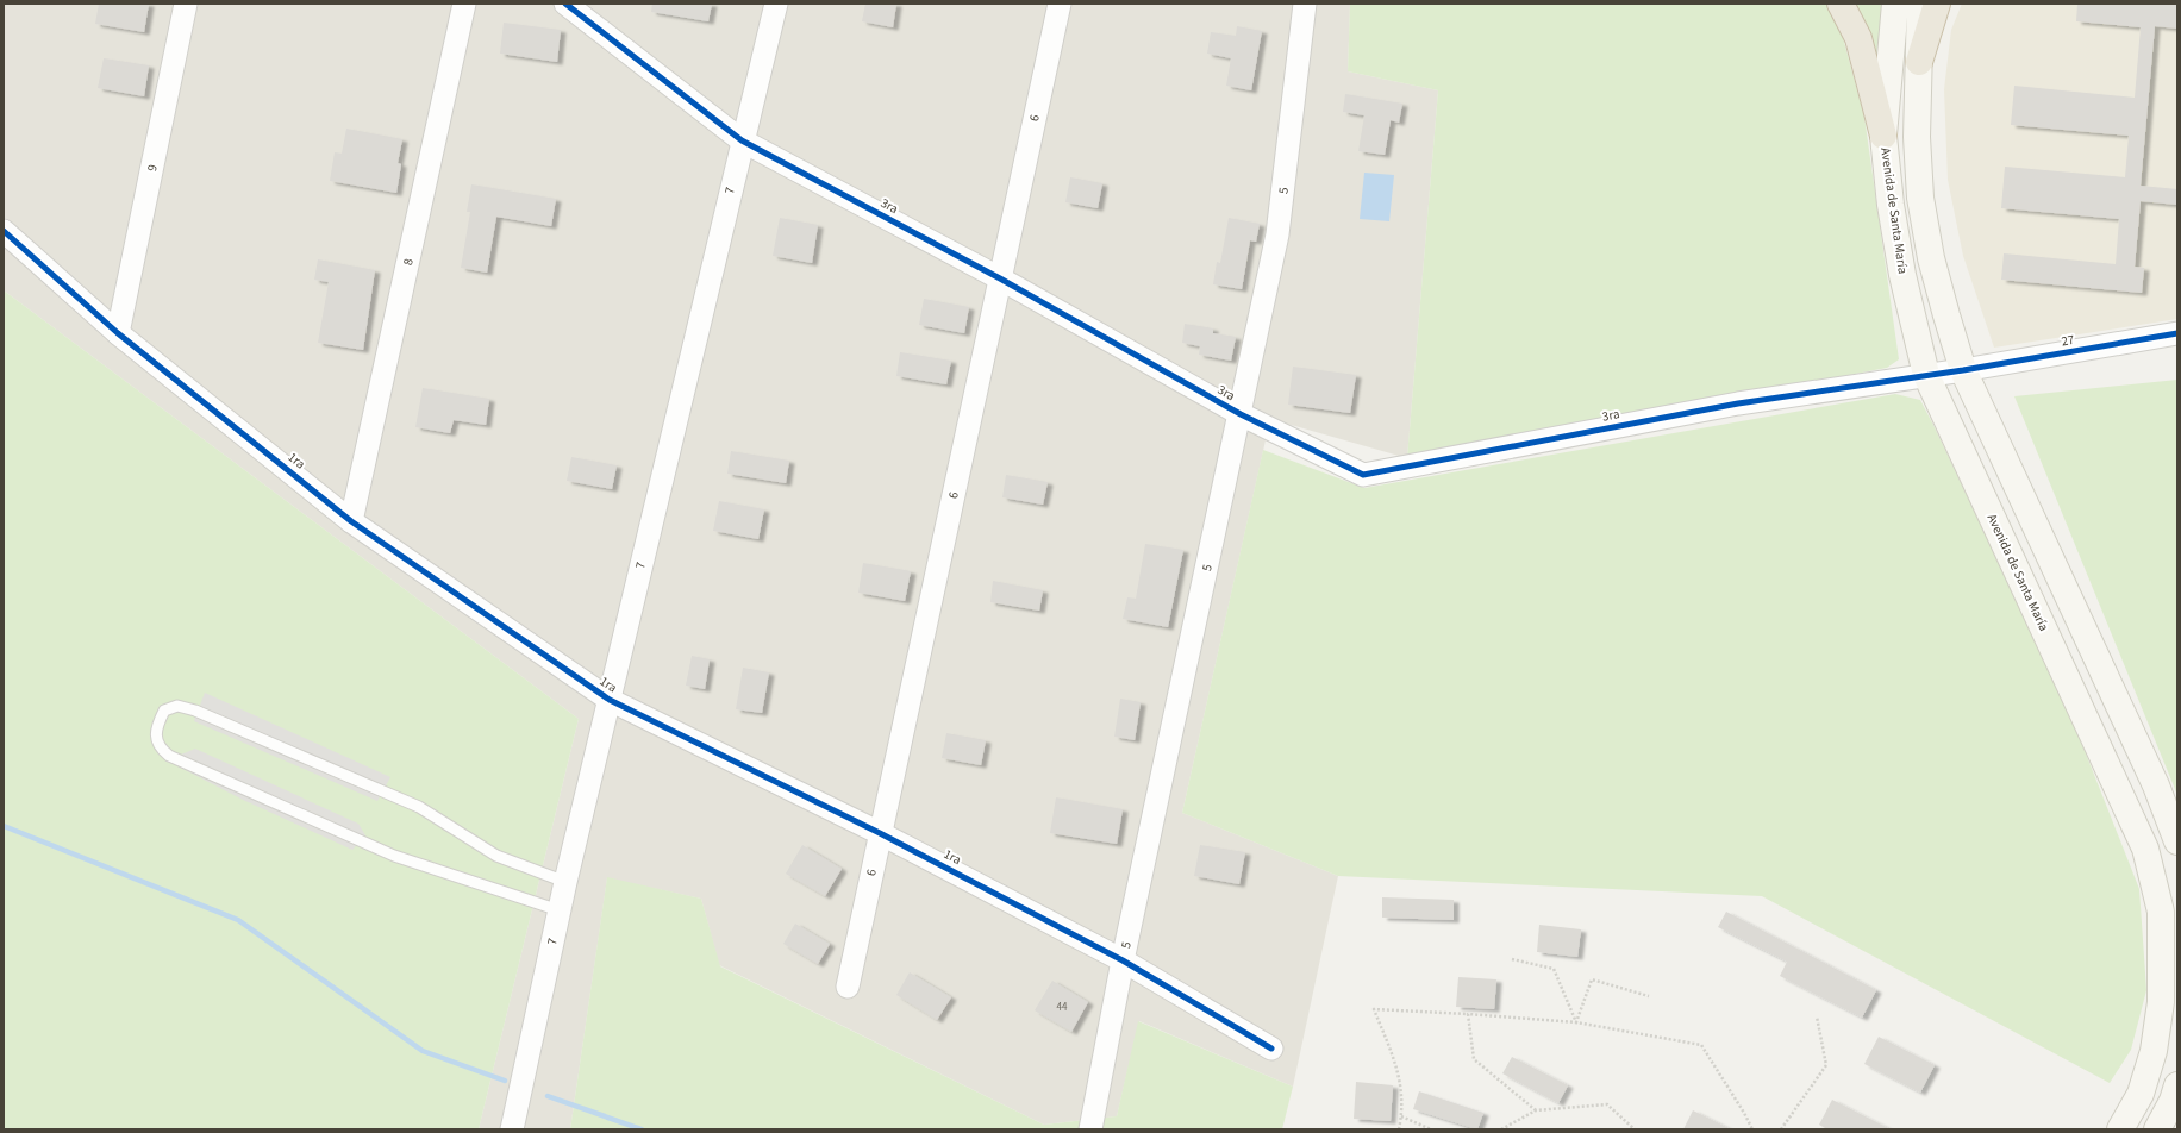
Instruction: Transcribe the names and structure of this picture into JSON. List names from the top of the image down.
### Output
{
  "streets": {
    "street": [
      "6",
      "9",
      "7",
      "5",
      "3ra",
      "Avenida de Santa María",
      "8",
      "27",
      "1ra"
    ]
  },
  "crossings": [
    ["6", "3ra"],
    ["6", "1ra"],
    ["9", "1ra"],
    ["7", "3ra"],
    ["7", "1ra"],
    ["5", "3ra"],
    ["5", "1ra"],
    ["3ra", "Avenida de Santa María"],
    ["3ra", "27"],
    ["8", "1ra"]
  ],
  "house_numbers": ["44"]
}
